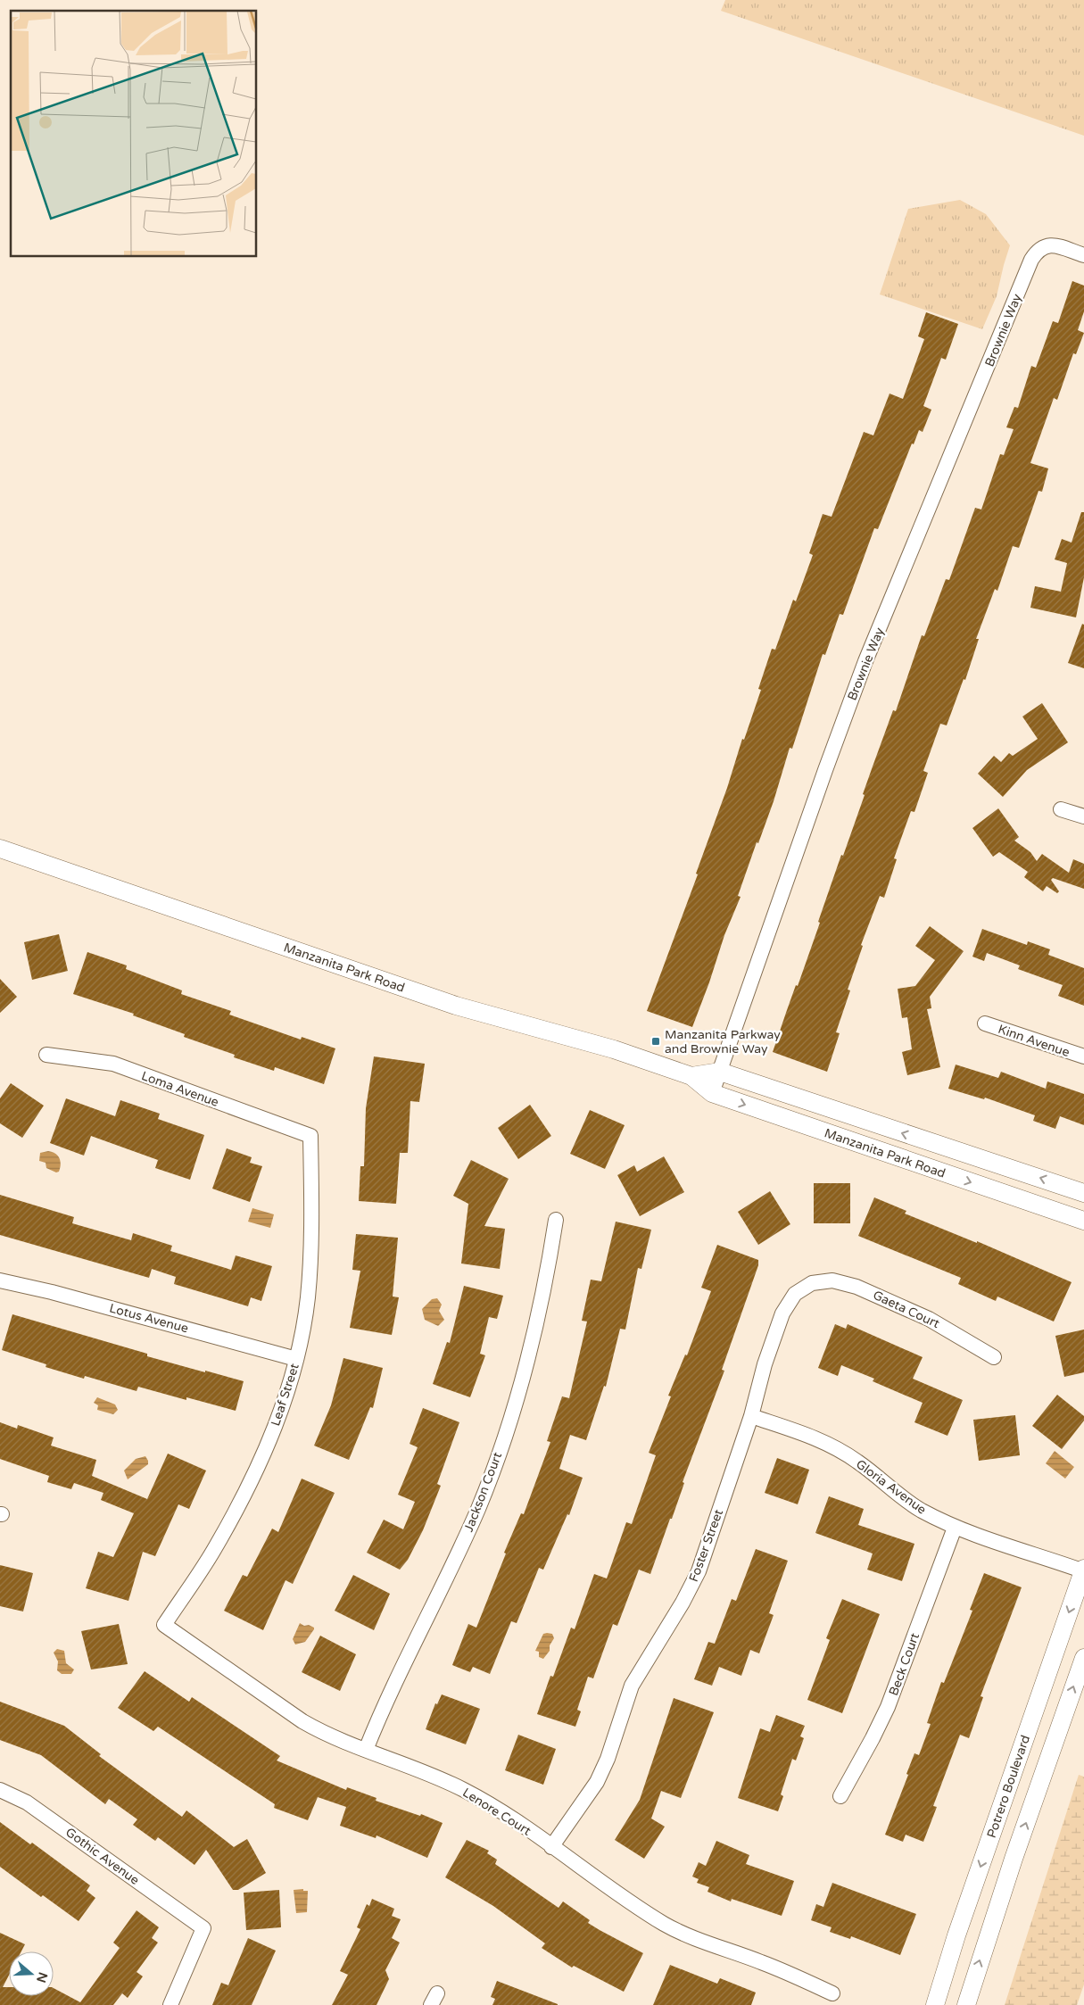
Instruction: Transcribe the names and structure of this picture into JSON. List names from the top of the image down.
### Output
{
  "streets": {
    "street": [
      "Brownie Way",
      "Manzanita Park Road",
      "Kinn Avenue",
      "Loma Avenue",
      "Gaeta Court",
      "Lotus Avenue",
      "Leaf Street",
      "Gloria Avenue",
      "Jackson Court",
      "Foster Street",
      "Beck Court",
      "Potrero Boulevard",
      "Lenore Court",
      "Gothic Avenue"
    ]
  },
  "crossings": [
    ["Brownie Way", "Manzanita Park Road"],
    ["Loma Avenue", "Leaf Street"],
    ["Gaeta Court", "Foster Street"],
    ["Lotus Avenue", "Leaf Street"],
    ["Leaf Street", "Lenore Court"],
    ["Gloria Avenue", "Foster Street"],
    ["Gloria Avenue", "Beck Court"],
    ["Gloria Avenue", "Potrero Boulevard"],
    ["Jackson Court", "Lenore Court"],
    ["Foster Street", "Lenore Court"]
  ],
  "places": {
    "transit": ["Manzanita Parkway and Brownie Way"]
  },
  "north": "right"
}
